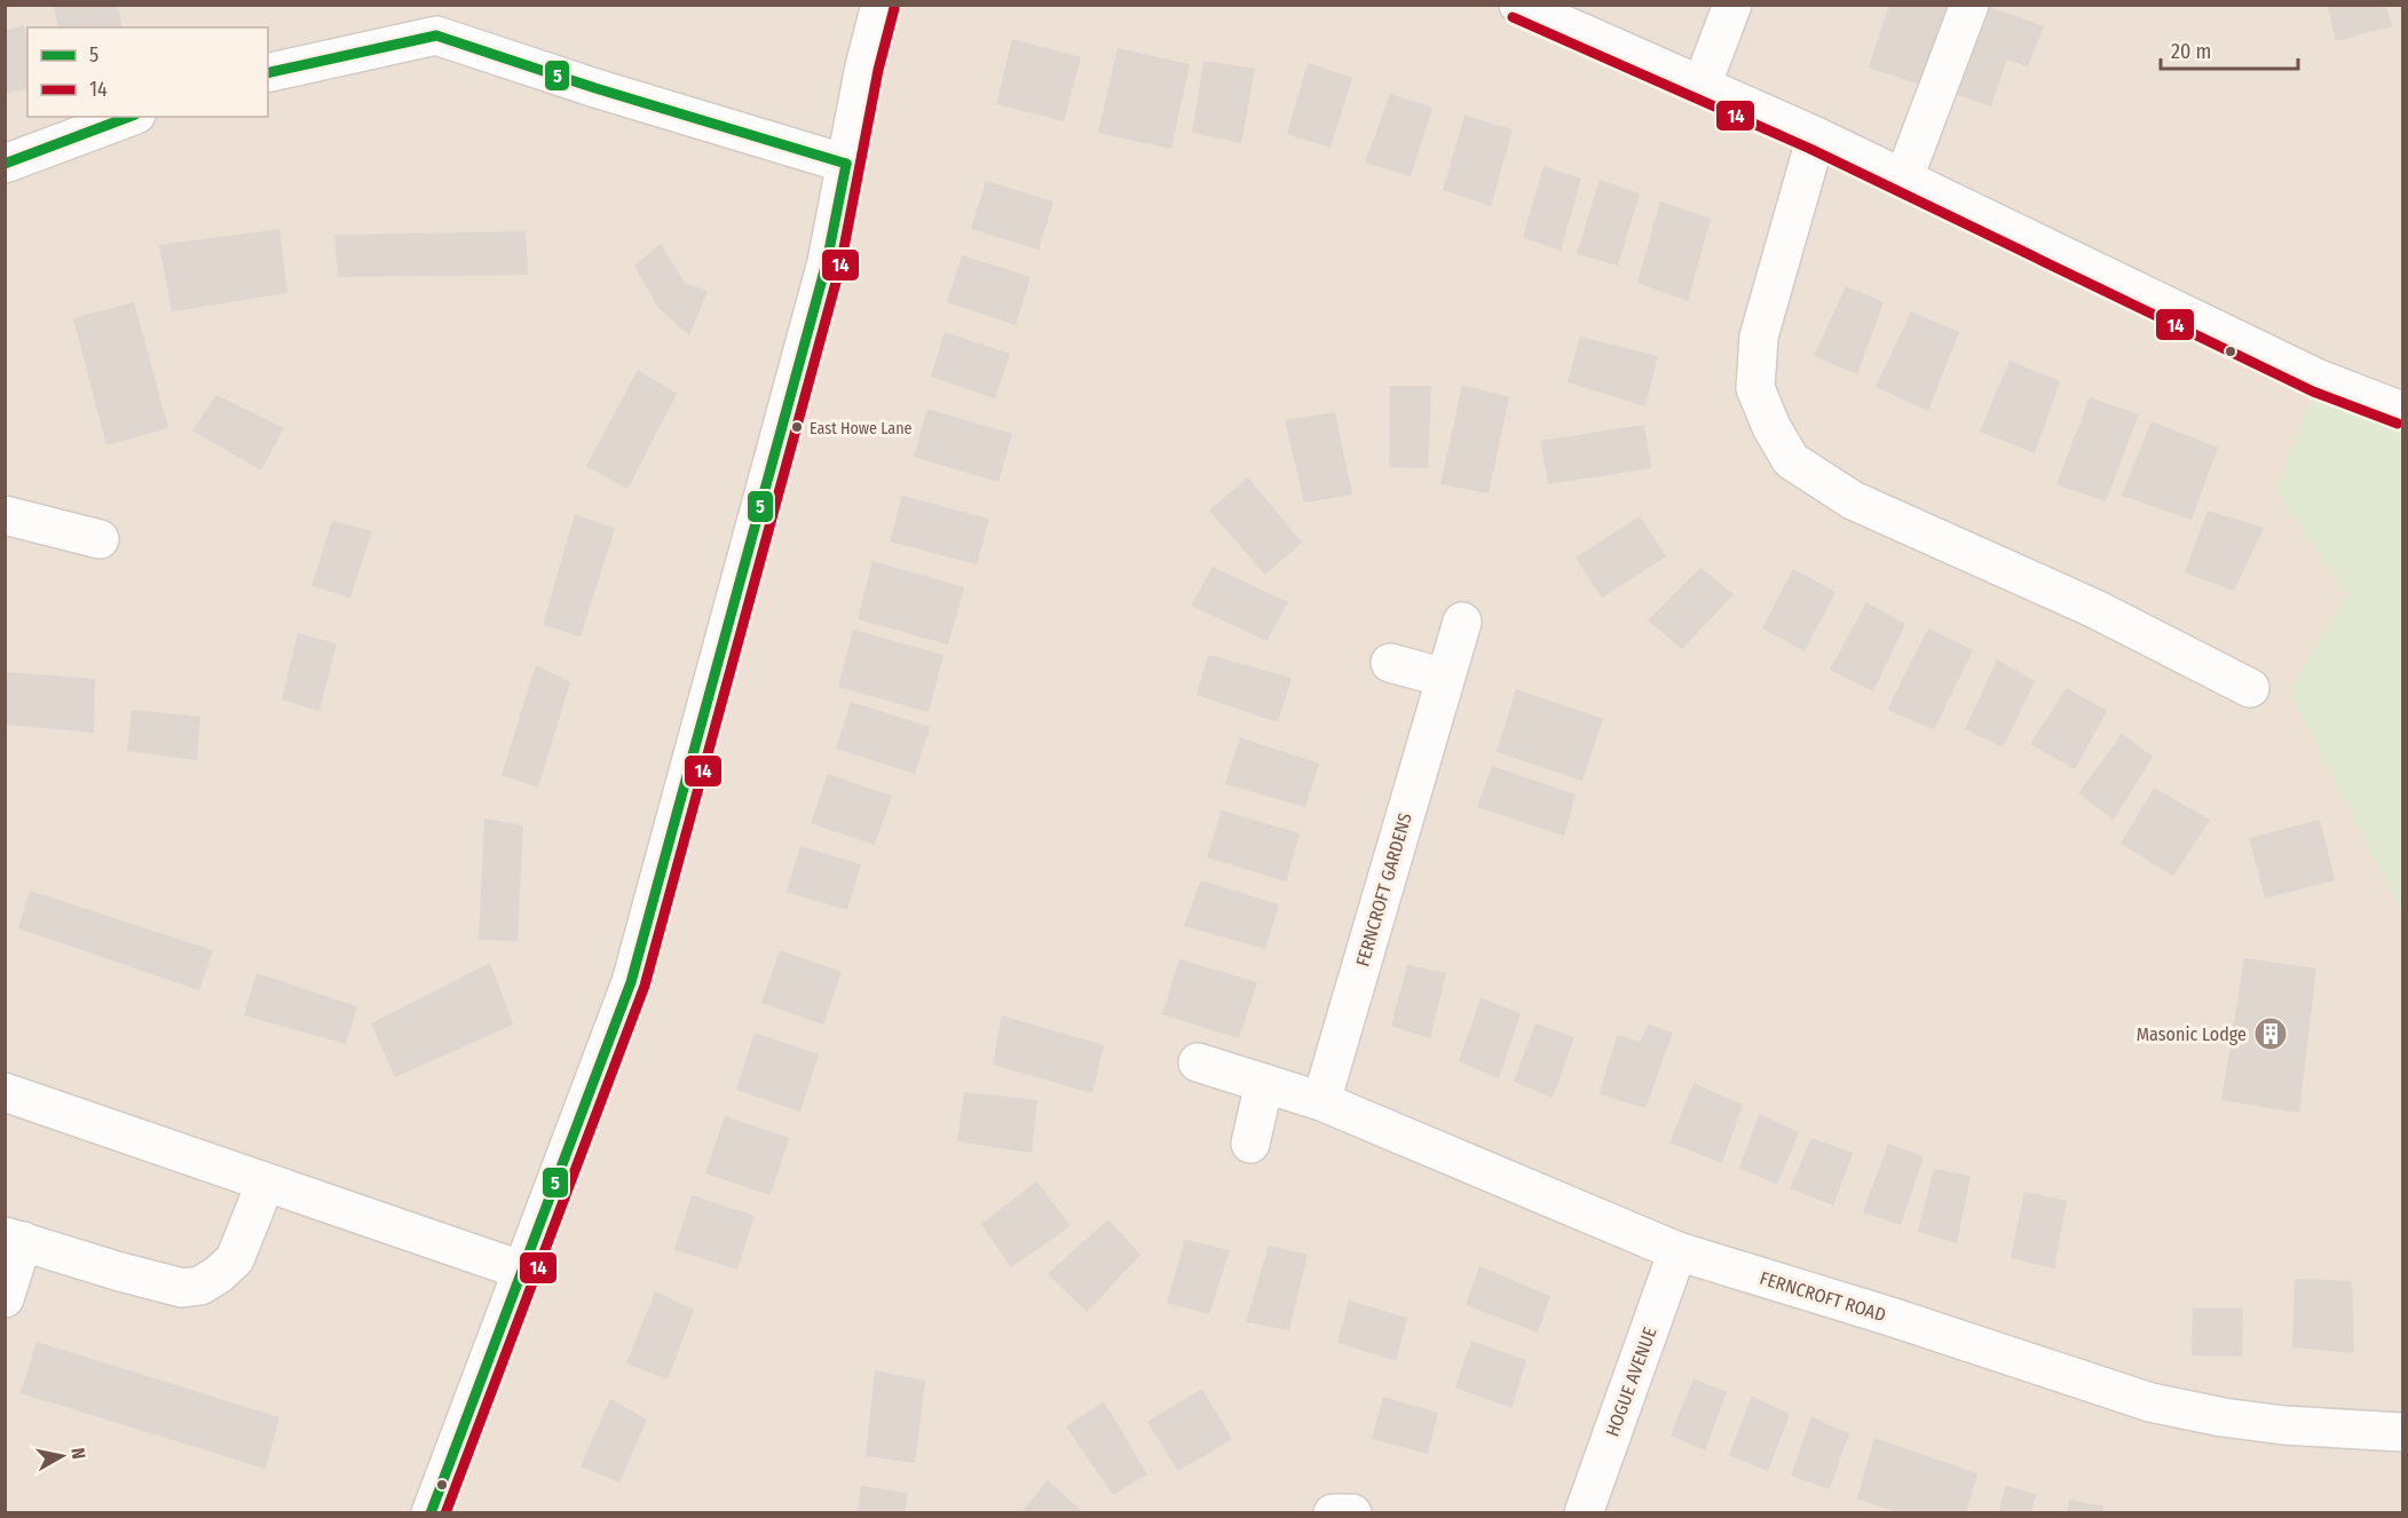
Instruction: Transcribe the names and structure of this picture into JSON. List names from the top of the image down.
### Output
{
  "streets": {
    "street": ["FERNCROFT GARDENS", "FERNCROFT ROAD", "HOGUE AVENUE"]
  },
  "crossings": [
    ["FERNCROFT GARDENS", "FERNCROFT ROAD"],
    ["FERNCROFT ROAD", "HOGUE AVENUE"]
  ],
  "places": {
    "other": ["East Howe Lane"],
    "building": ["Masonic Lodge"]
  },
  "lines": ["transit line 14", "transit line 5"],
  "legend": ["5", "14"],
  "scale_bar": "20 m",
  "north": "right"
}
